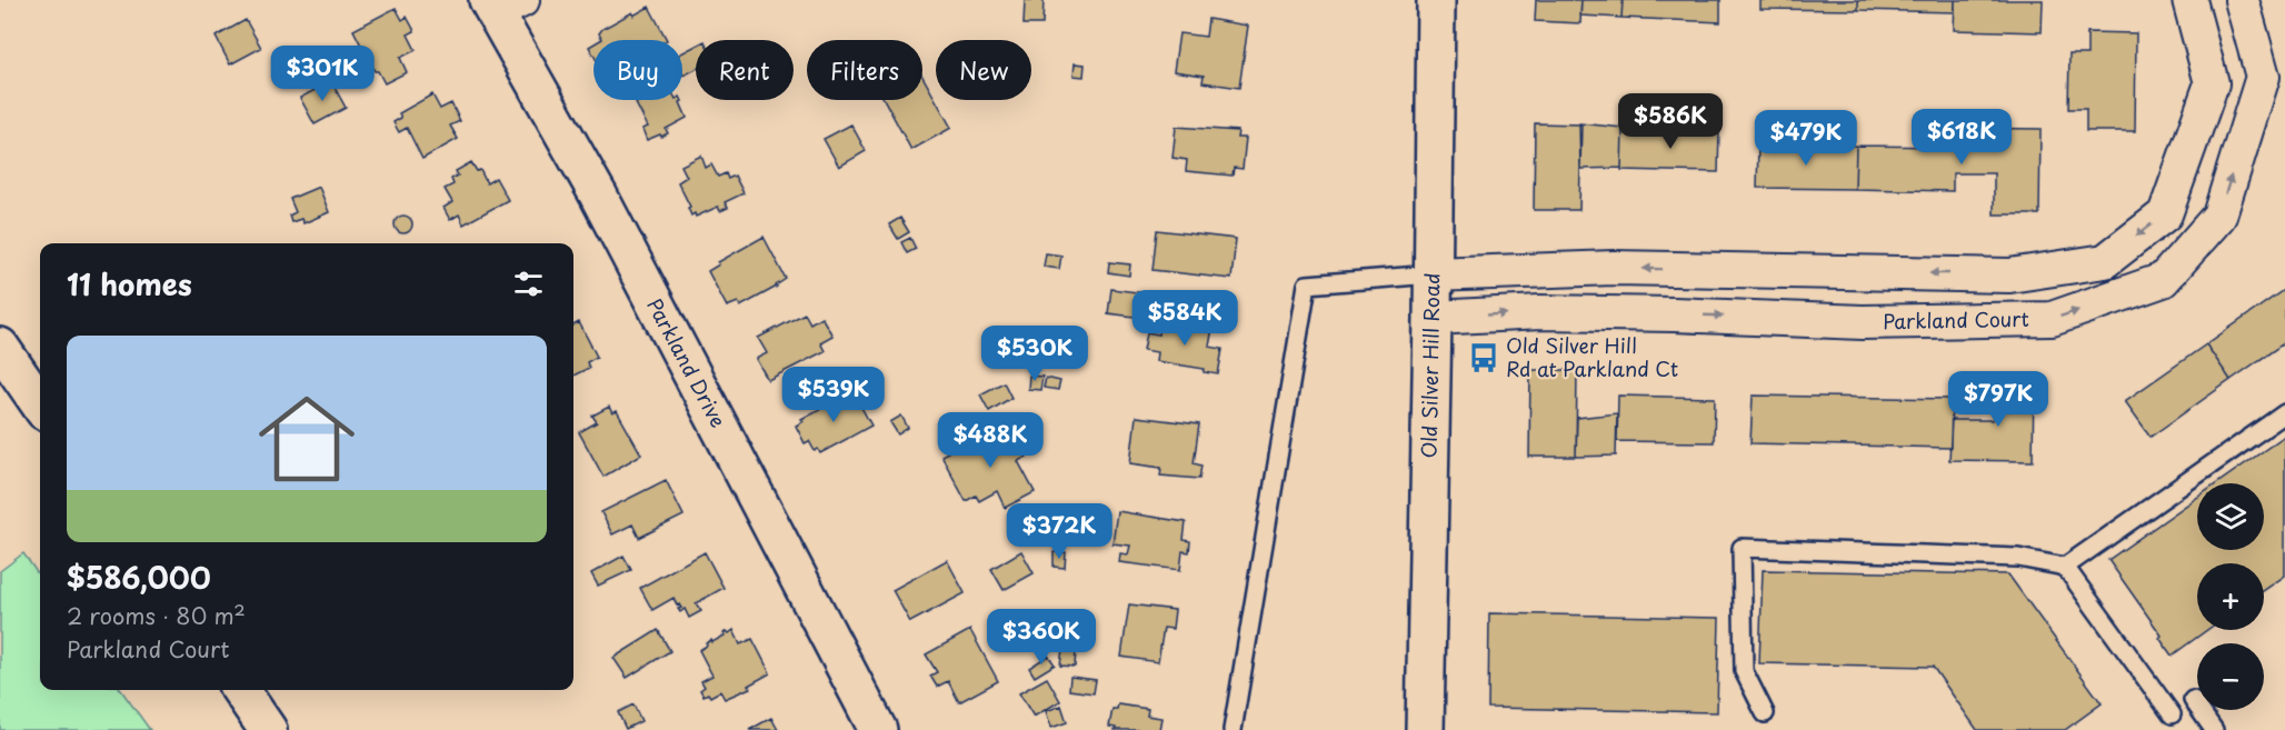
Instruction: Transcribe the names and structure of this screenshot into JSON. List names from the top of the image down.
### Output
{
  "streets": {
    "street": ["Parkland Court", "Parkland Drive", "Old Silver Hill Road"]
  },
  "crossings": [
    ["Parkland Court", "Old Silver Hill Road"]
  ],
  "places": {
    "bus stop": ["Old Silver Hill Rd at Parkland Ct"]
  },
  "page": {
    "chip": [
      "Buy",
      "Rent",
      "Filters",
      "New"
    ],
    "price": [
      "$301K",
      "$586K",
      "$618K",
      "$479K",
      "$584K",
      "$530K",
      "$539K",
      "$797K",
      "$488K",
      "$372K",
      "$360K"
    ],
    "heading": "11 homes",
    "list": [
      {
        "name": "$586,000",
        "note": "2 rooms · 80 m² · Parkland Court"
      }
    ],
    "map_buttons": ["+", "−"]
  }
}
